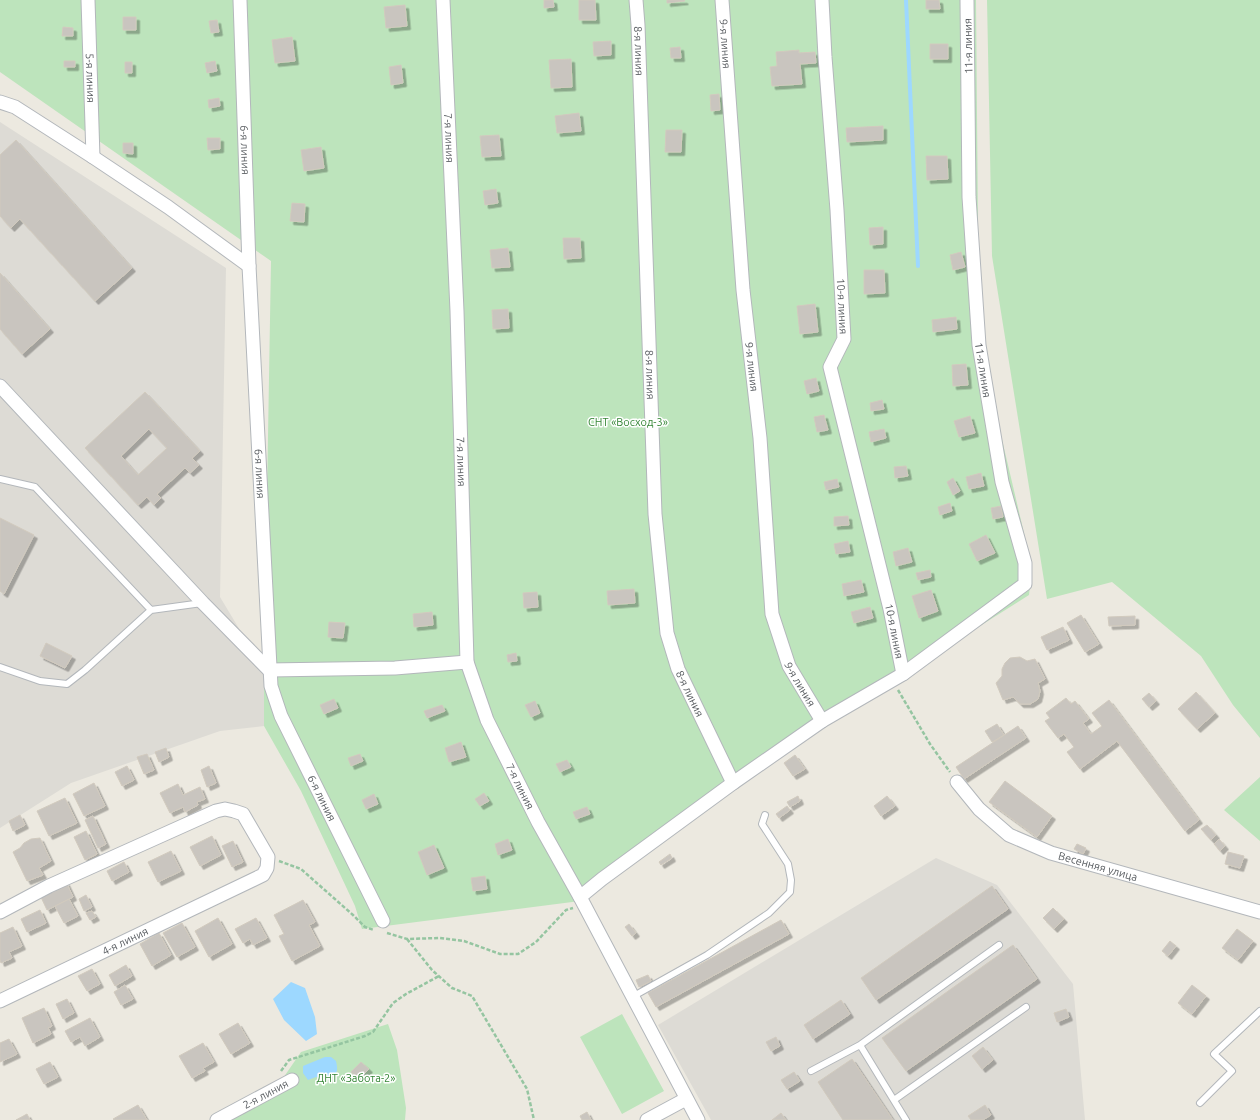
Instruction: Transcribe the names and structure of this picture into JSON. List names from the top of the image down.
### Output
{
  "streets": {
    "street": [
      "9-я линия",
      "11-я линия",
      "8-я линия",
      "5-я линия",
      "7-я линия",
      "6-я линия",
      "10-я линия",
      "Весенняя улица",
      "4-я линия",
      "2-я линия"
    ]
  },
  "crossings": [
    ["11-я линия", "10-я линия"]
  ],
  "parks": ["СНТ «Восход-3»", "ДНТ «Забота-2»"]
}
